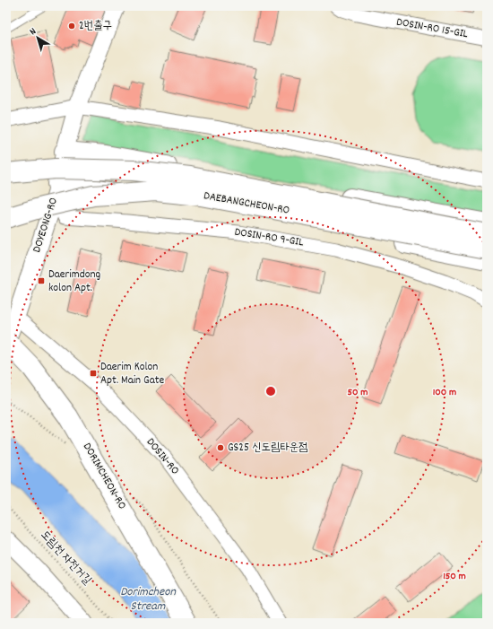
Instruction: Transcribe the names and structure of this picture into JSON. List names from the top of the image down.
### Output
{
  "streets": {
    "main road": ["DAEBANGCHEON-RO", "DORIMCHEON-RO"],
    "street": [
      "DOSIN-RO 15-GIL",
      "DOYEONG-RO",
      "DOSIN-RO 9-GIL",
      "DOSIN-RO"
    ],
    "path": ["도림천 자전거길"]
  },
  "crossings": [
    ["DOYEONG-RO", "DOSIN-RO 9-GIL"],
    ["DOYEONG-RO", "DOSIN-RO"],
    ["DOYEONG-RO", "DORIMCHEON-RO"]
  ],
  "water": ["Dorimcheon Stream"],
  "places": {
    "other": ["2번출구", "GS25 신도림타운점"],
    "transit": ["Daerimdong kolon Apt.", "Daerim Kolon Apt. Main Gate"]
  },
  "north": "top left",
  "rings": ["50 m", "100 m", "150 m"]
}
